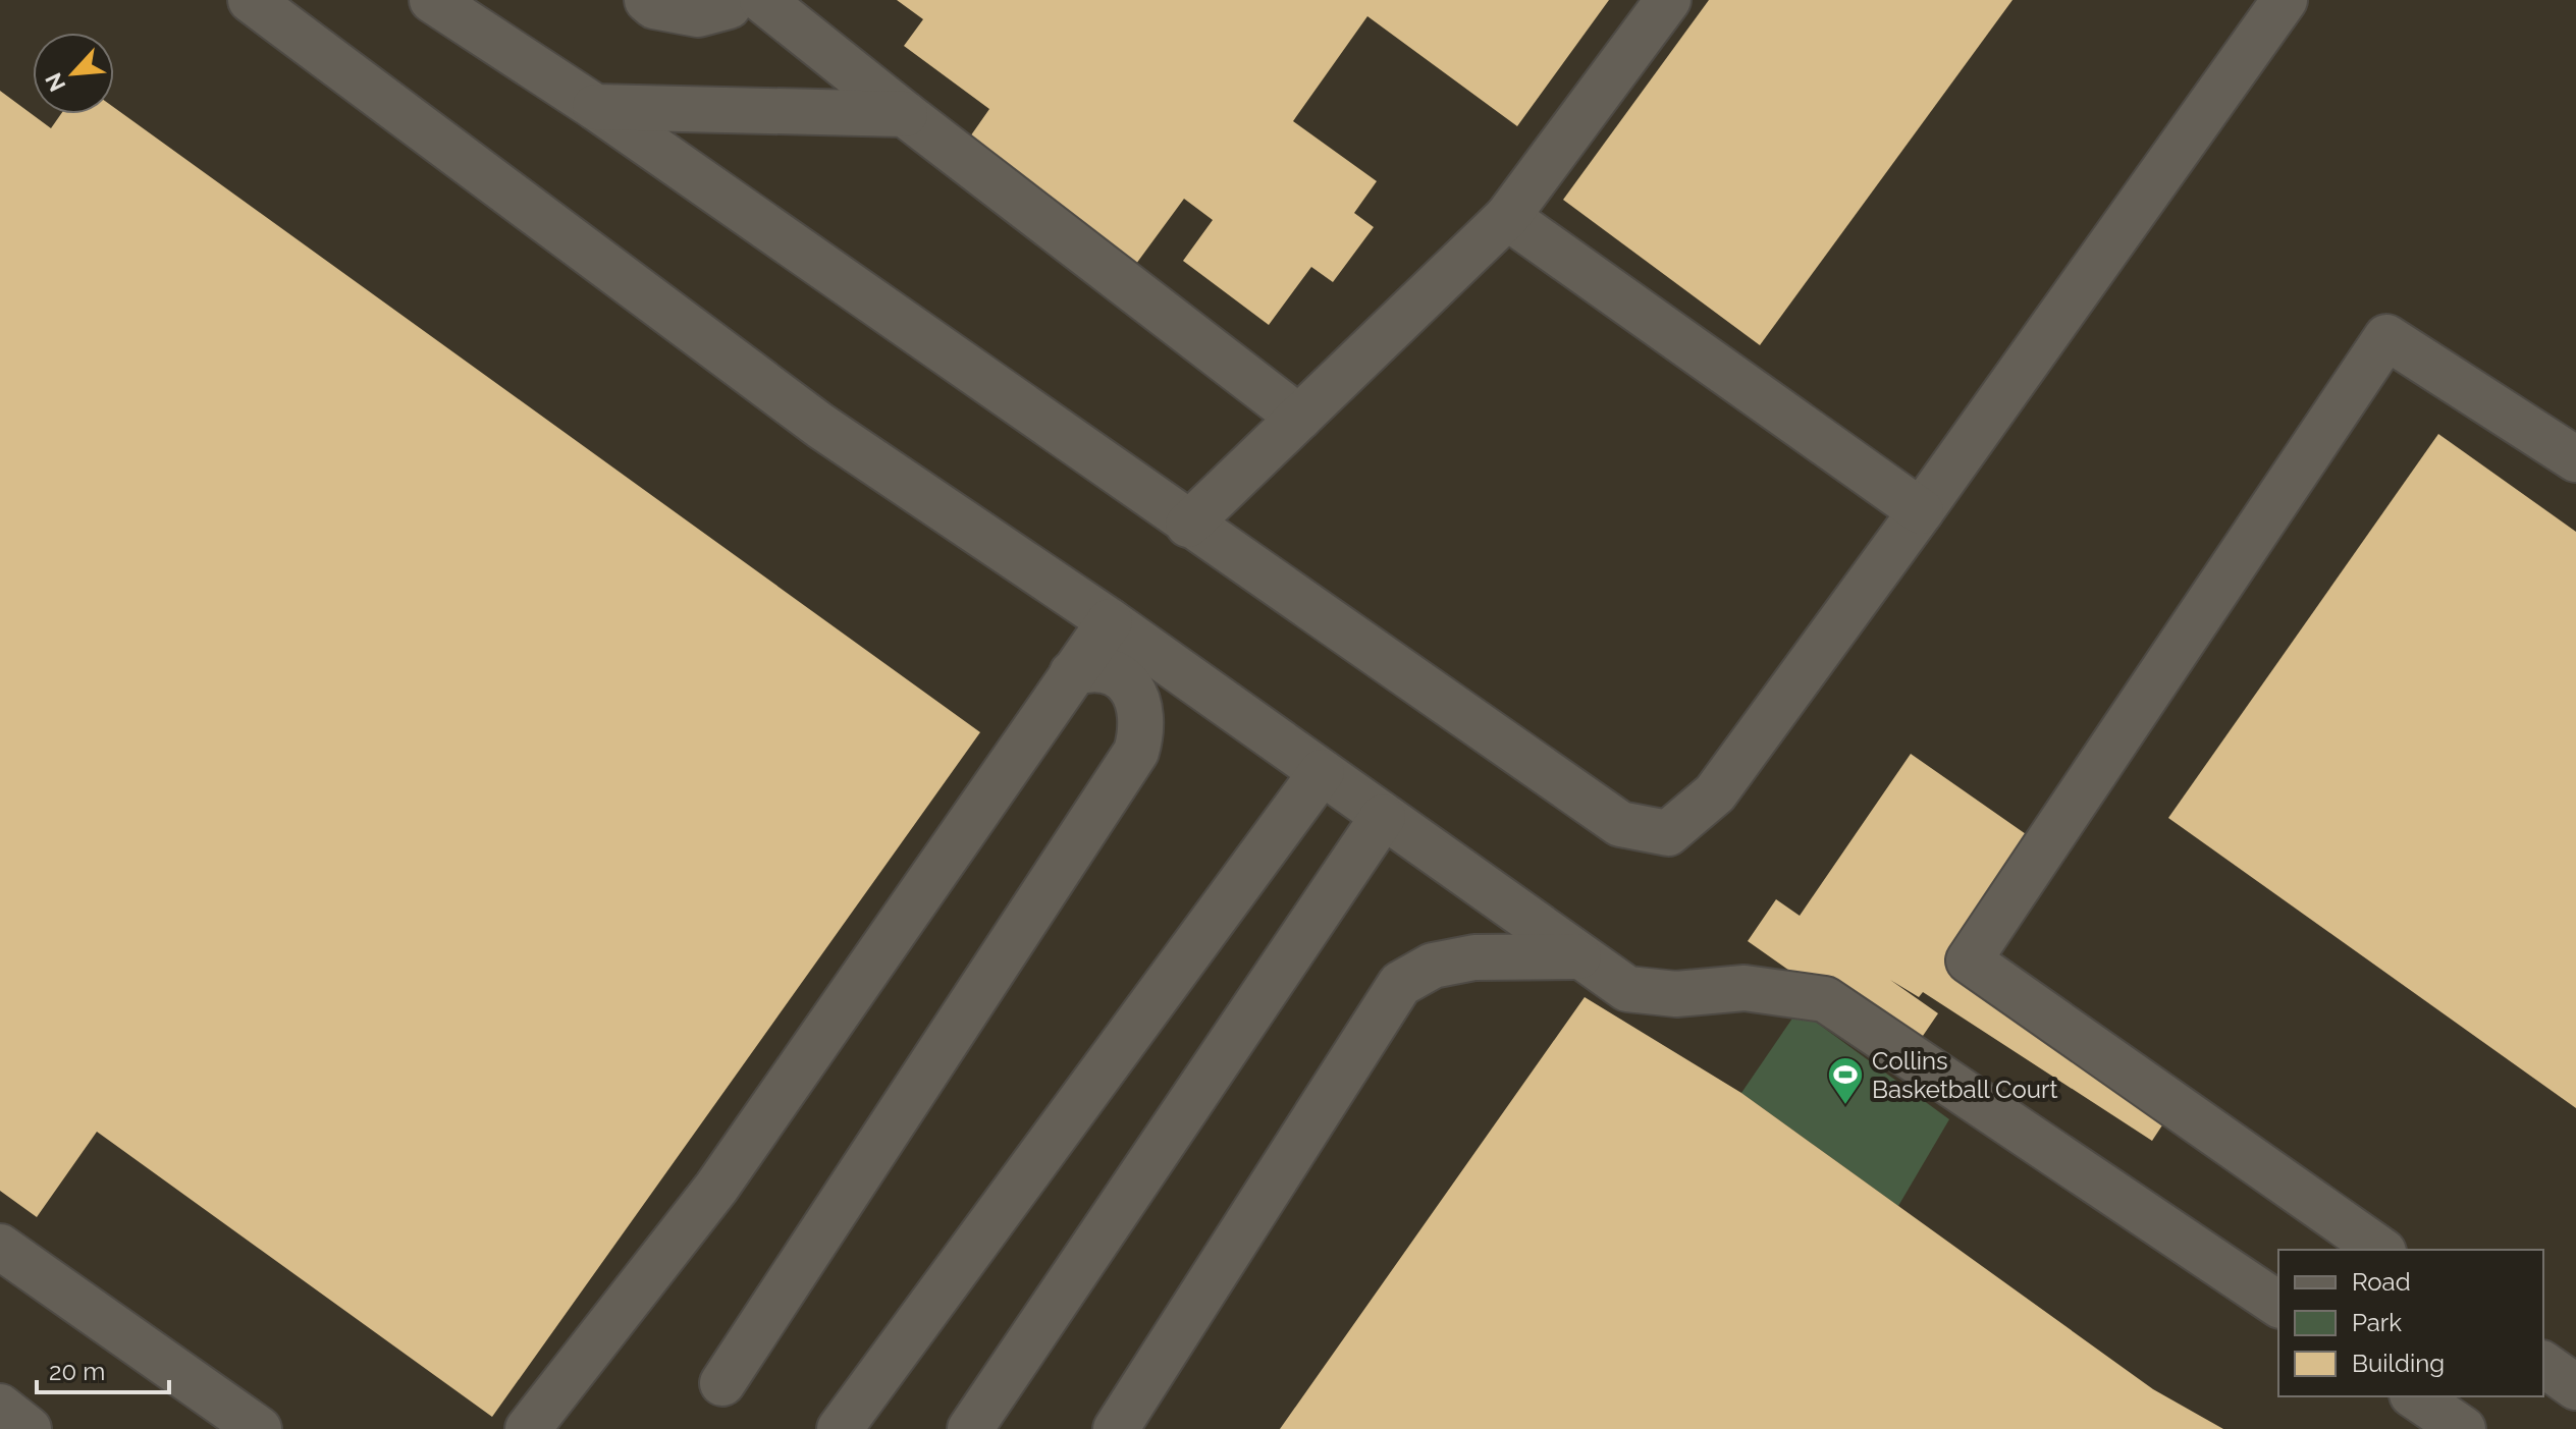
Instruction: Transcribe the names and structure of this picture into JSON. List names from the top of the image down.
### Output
{
  "places": {
    "sports": ["Collins Basketball Court"]
  },
  "legend": ["Road", "Park", "Building"],
  "scale_bar": "20 m",
  "north": "bottom left"
}
